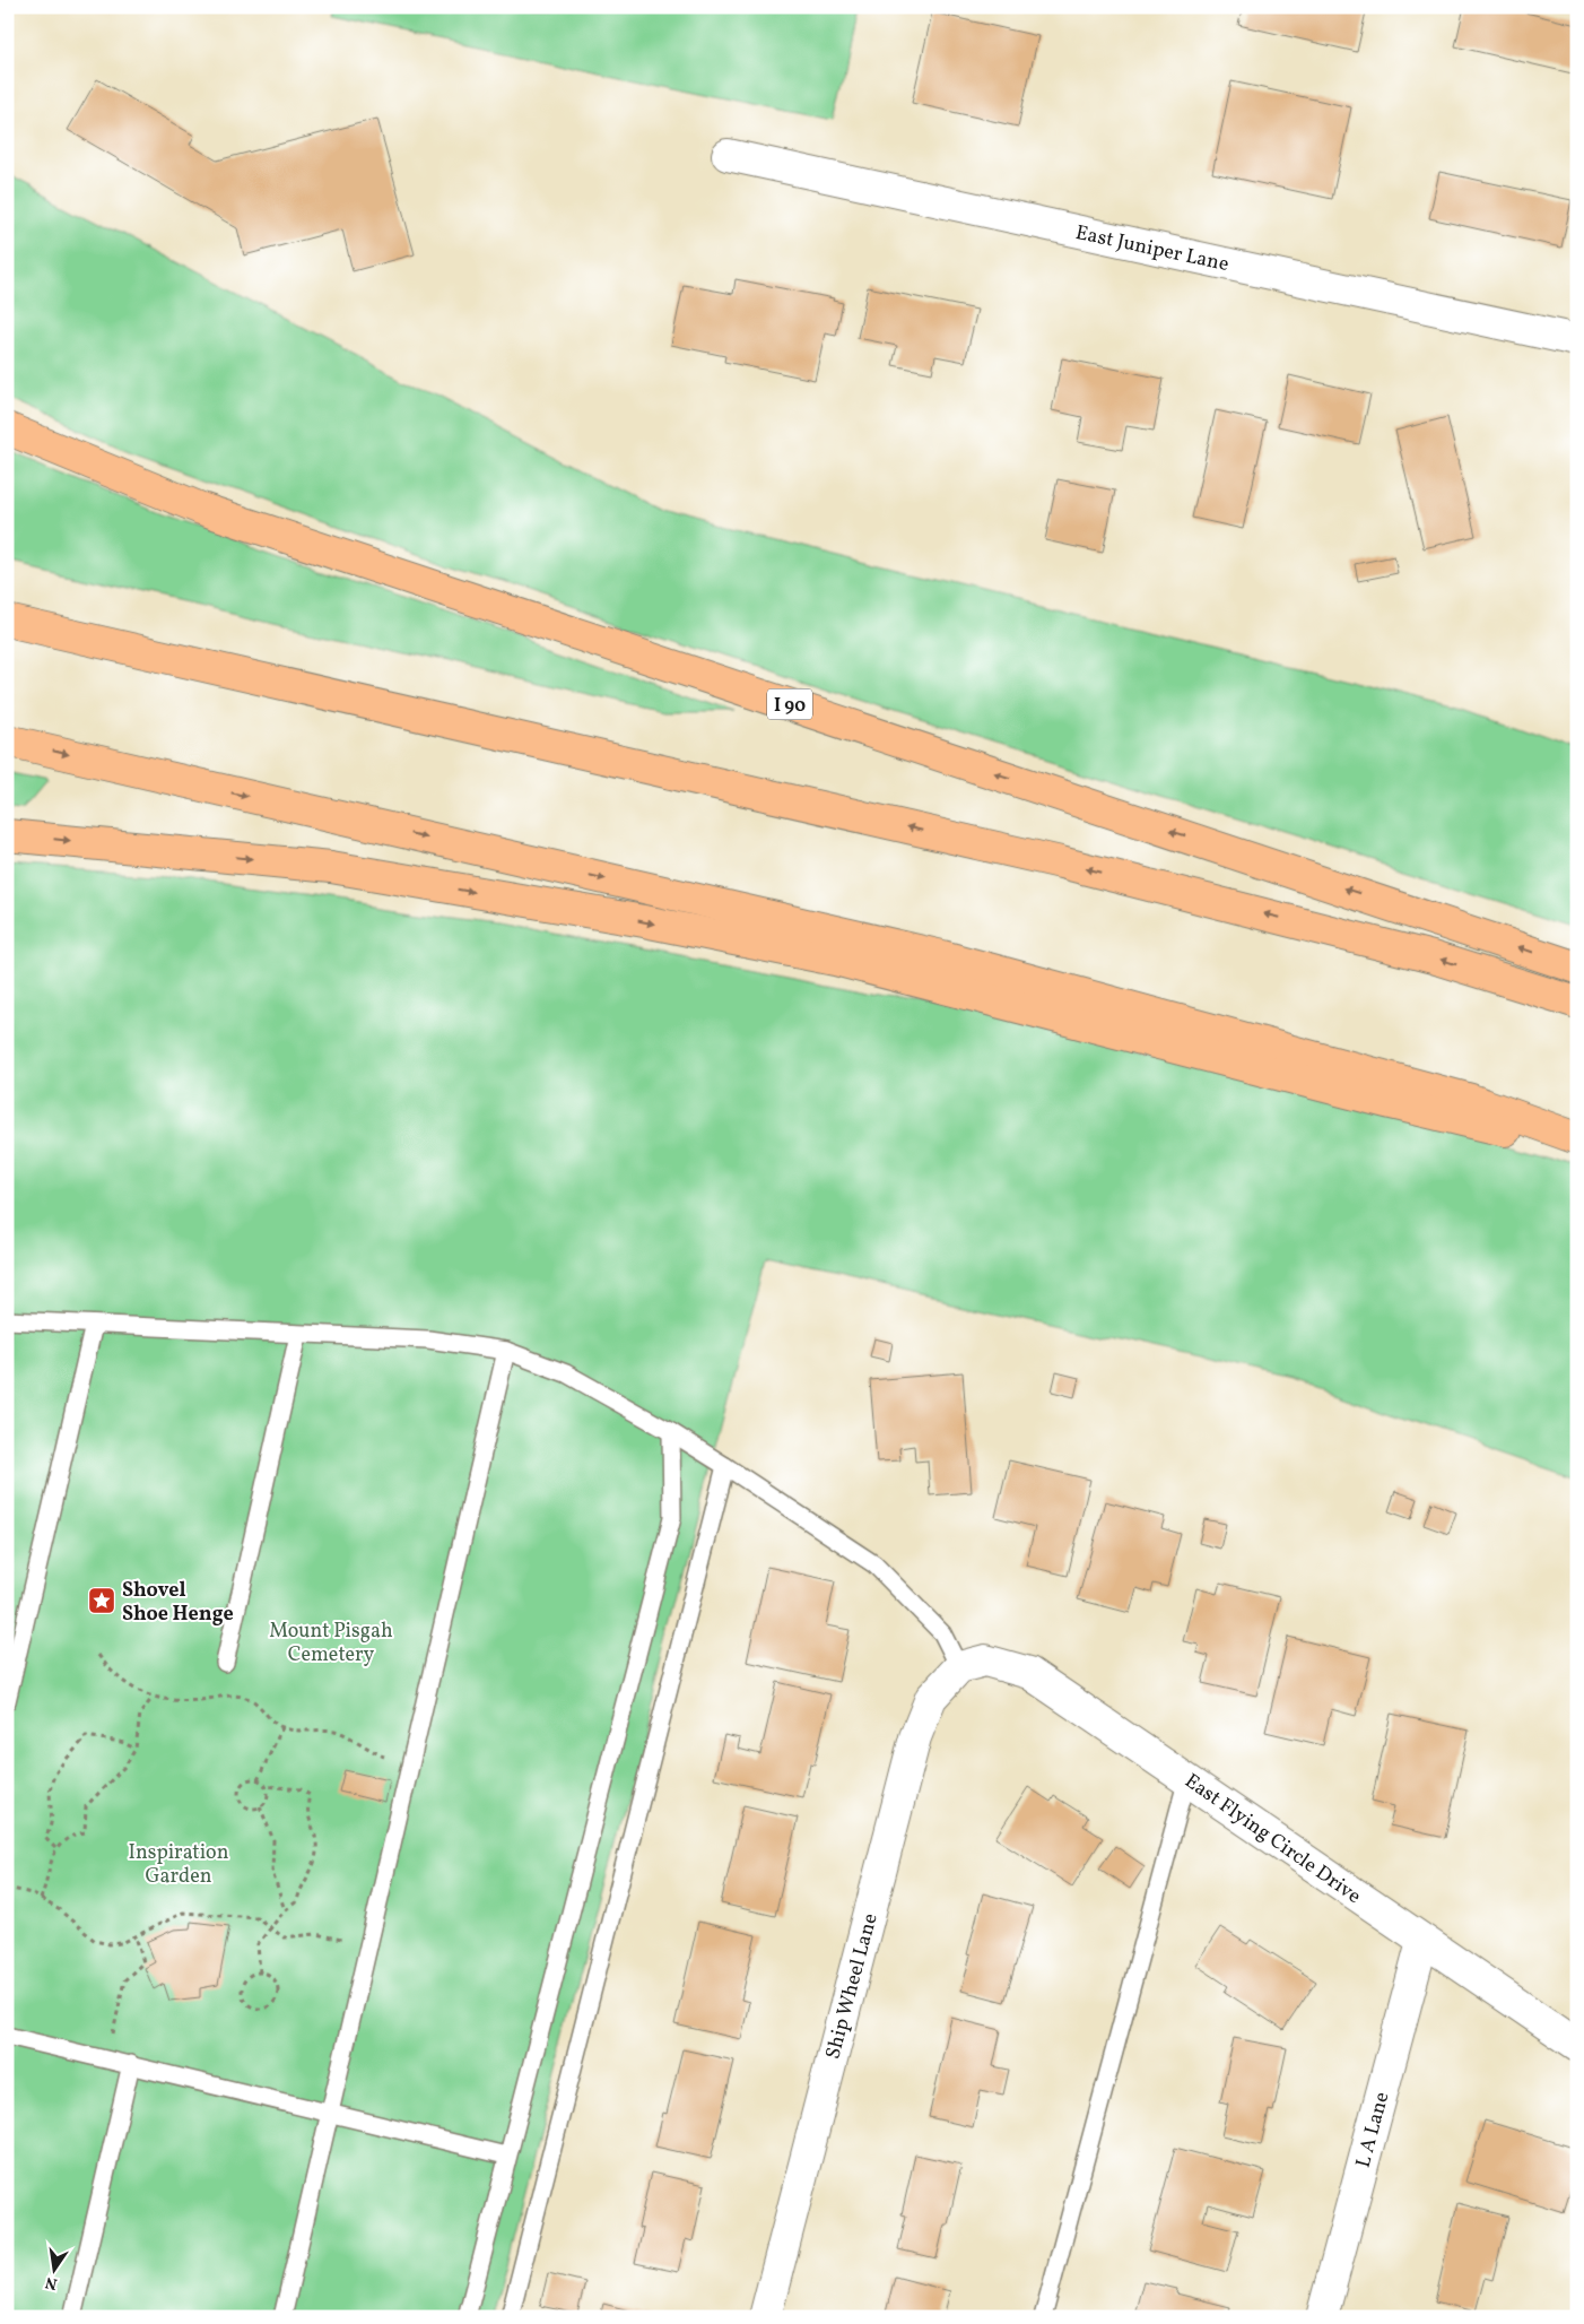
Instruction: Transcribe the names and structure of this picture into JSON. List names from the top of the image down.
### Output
{
  "streets": {
    "highway": ["I 90"],
    "street": [
      "East Juniper Lane",
      "East Flying Circle Drive",
      "Ship Wheel Lane",
      "L A Lane"
    ]
  },
  "crossings": [
    ["East Flying Circle Drive", "Ship Wheel Lane"],
    ["East Flying Circle Drive", "L A Lane"]
  ],
  "parks": ["Mount Pisgah Cemetery", "Inspiration Garden"],
  "places": {
    "place": ["Shovel Shoe Henge"]
  },
  "north": "bottom"
}
